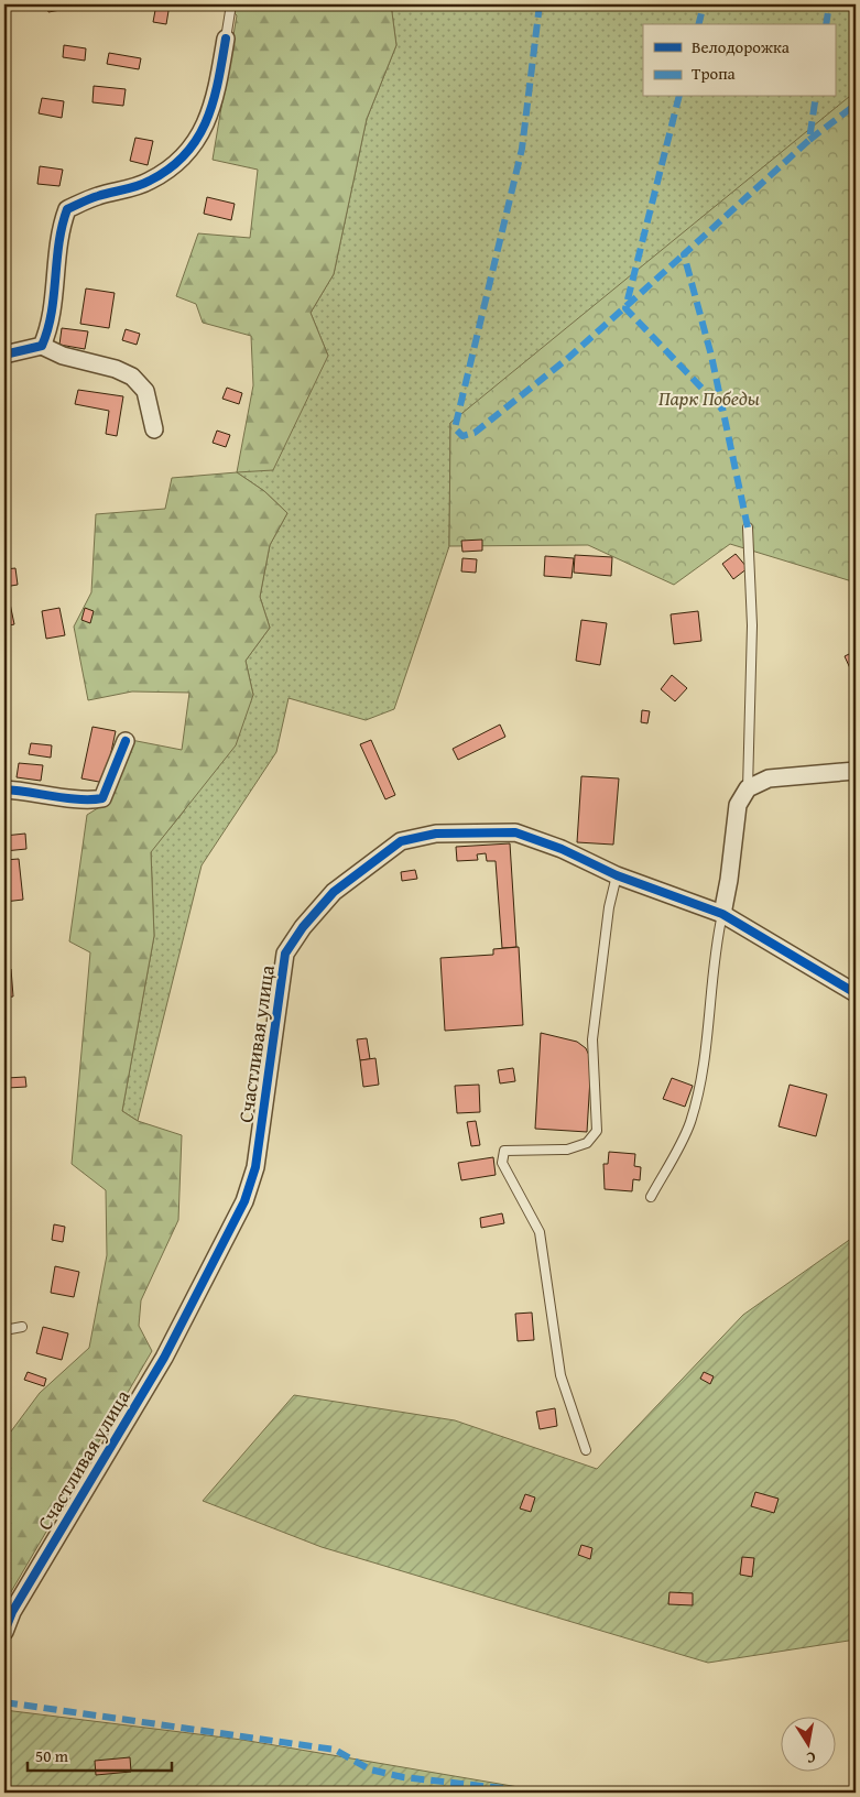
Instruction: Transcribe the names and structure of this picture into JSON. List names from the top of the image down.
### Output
{
  "streets": {
    "street": ["Счастливая улица"]
  },
  "parks": ["Парк Победы"],
  "legend": ["Велодорожка", "Тропа"],
  "scale_bar": "50 m",
  "north": "bottom"
}
